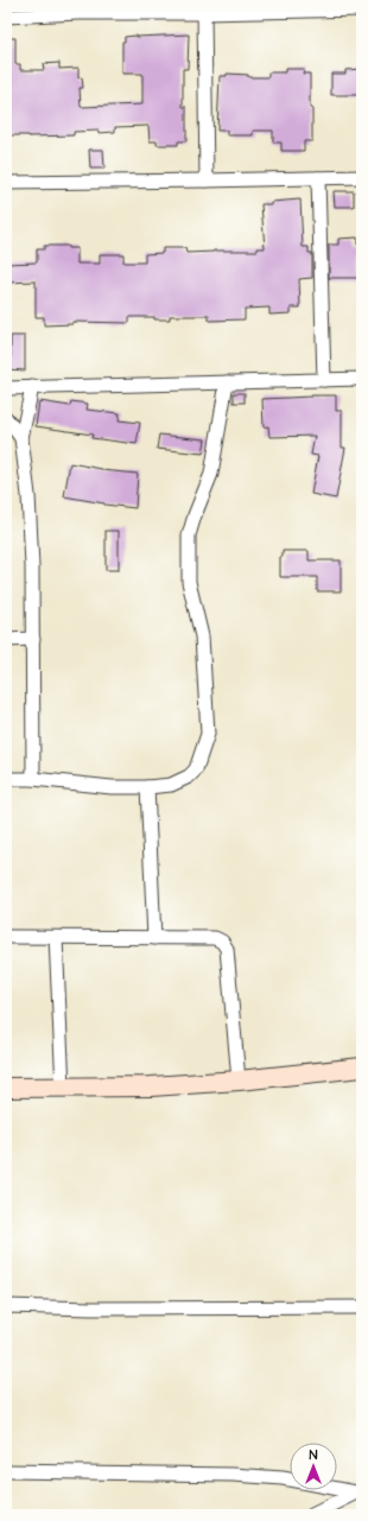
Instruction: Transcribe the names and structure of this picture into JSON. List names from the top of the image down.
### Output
{
  "north": "top"
}
